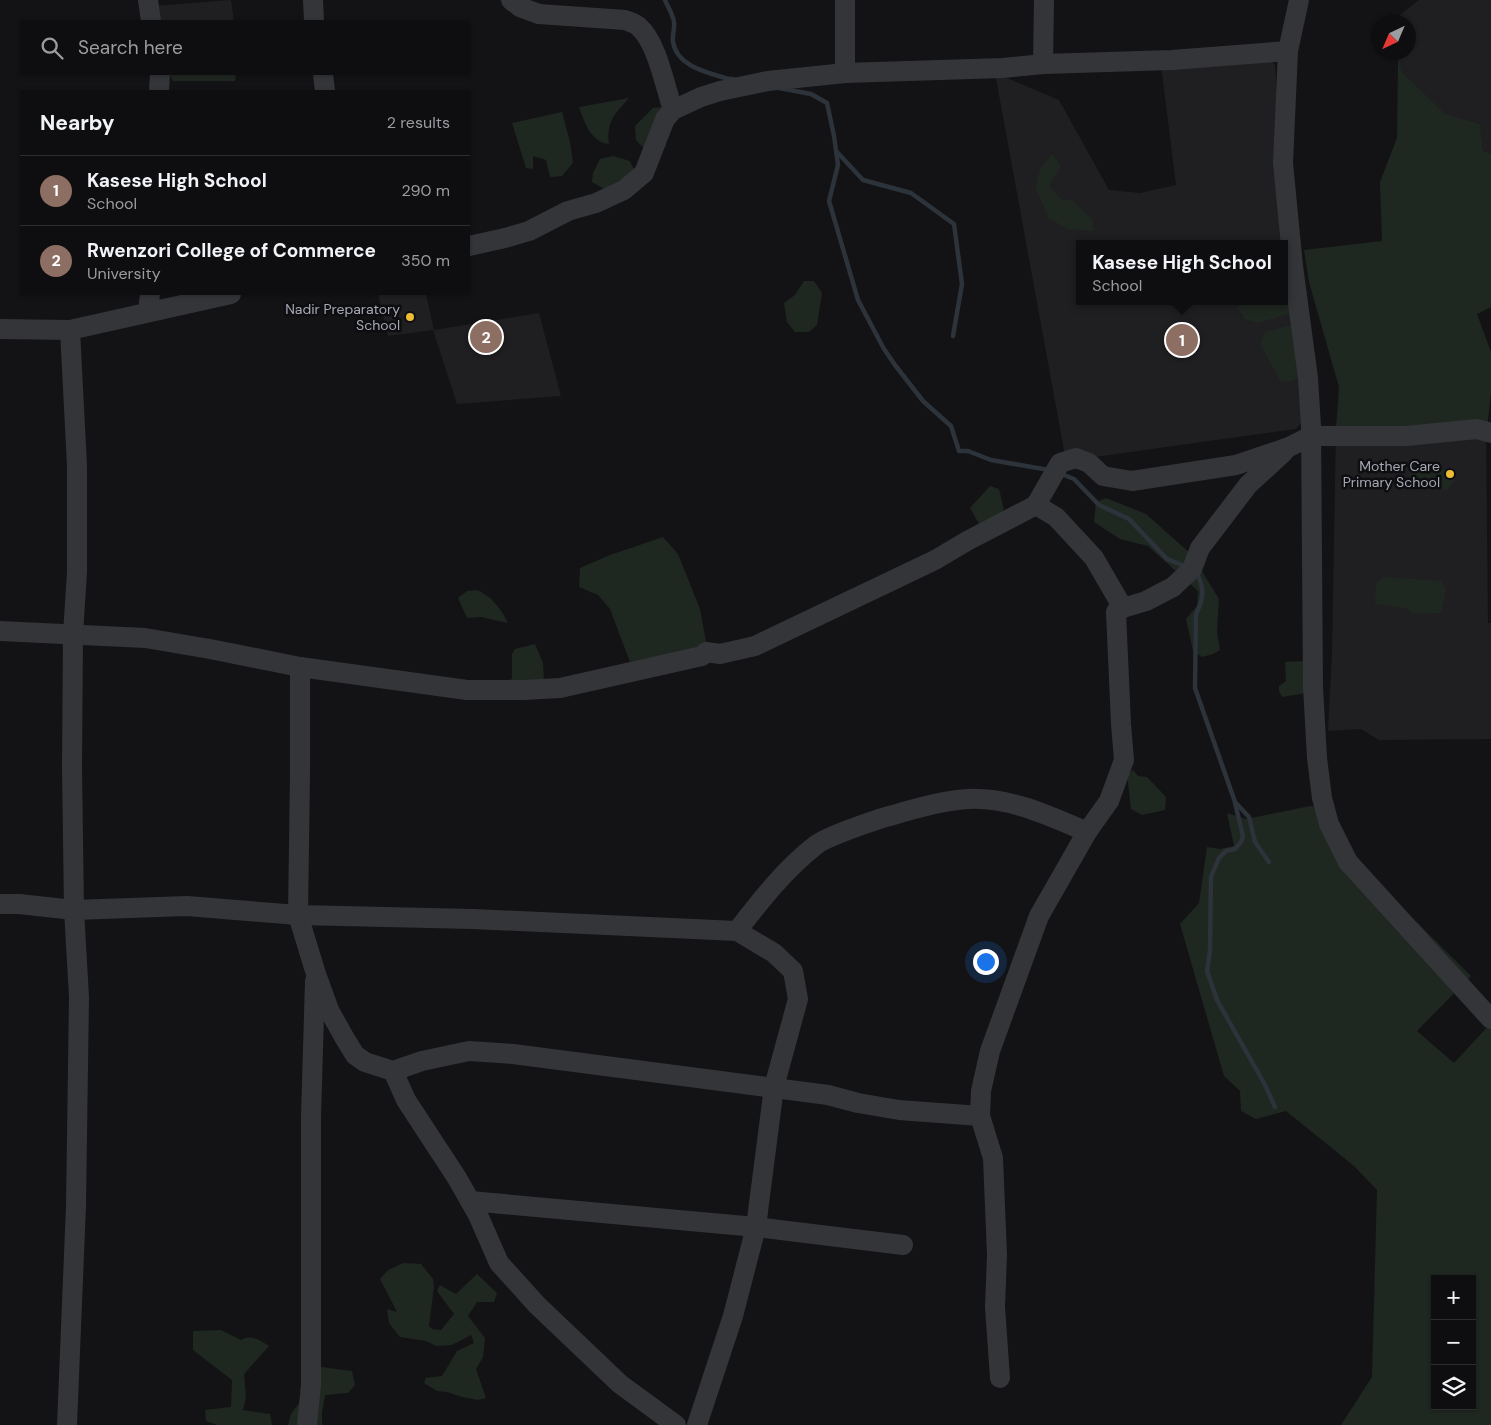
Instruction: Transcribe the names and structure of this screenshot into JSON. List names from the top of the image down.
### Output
{
  "places": ["Nadir Preparatory School", "Mother Care Primary School"],
  "north": "bottom left",
  "page": {
    "search": "Search here",
    "heading": ["Nearby", "2 results"],
    "list": [
      {
        "mark": "1",
        "name": "Kasese High School",
        "note": "School",
        "value": "290 m"
      },
      {
        "mark": "2",
        "name": "Rwenzori College of Commerce",
        "note": "University",
        "value": "350 m"
      }
    ],
    "popup": ["Kasese High School", "School"],
    "pins": ["2", "1"],
    "map_buttons": ["+", "−"]
  }
}
